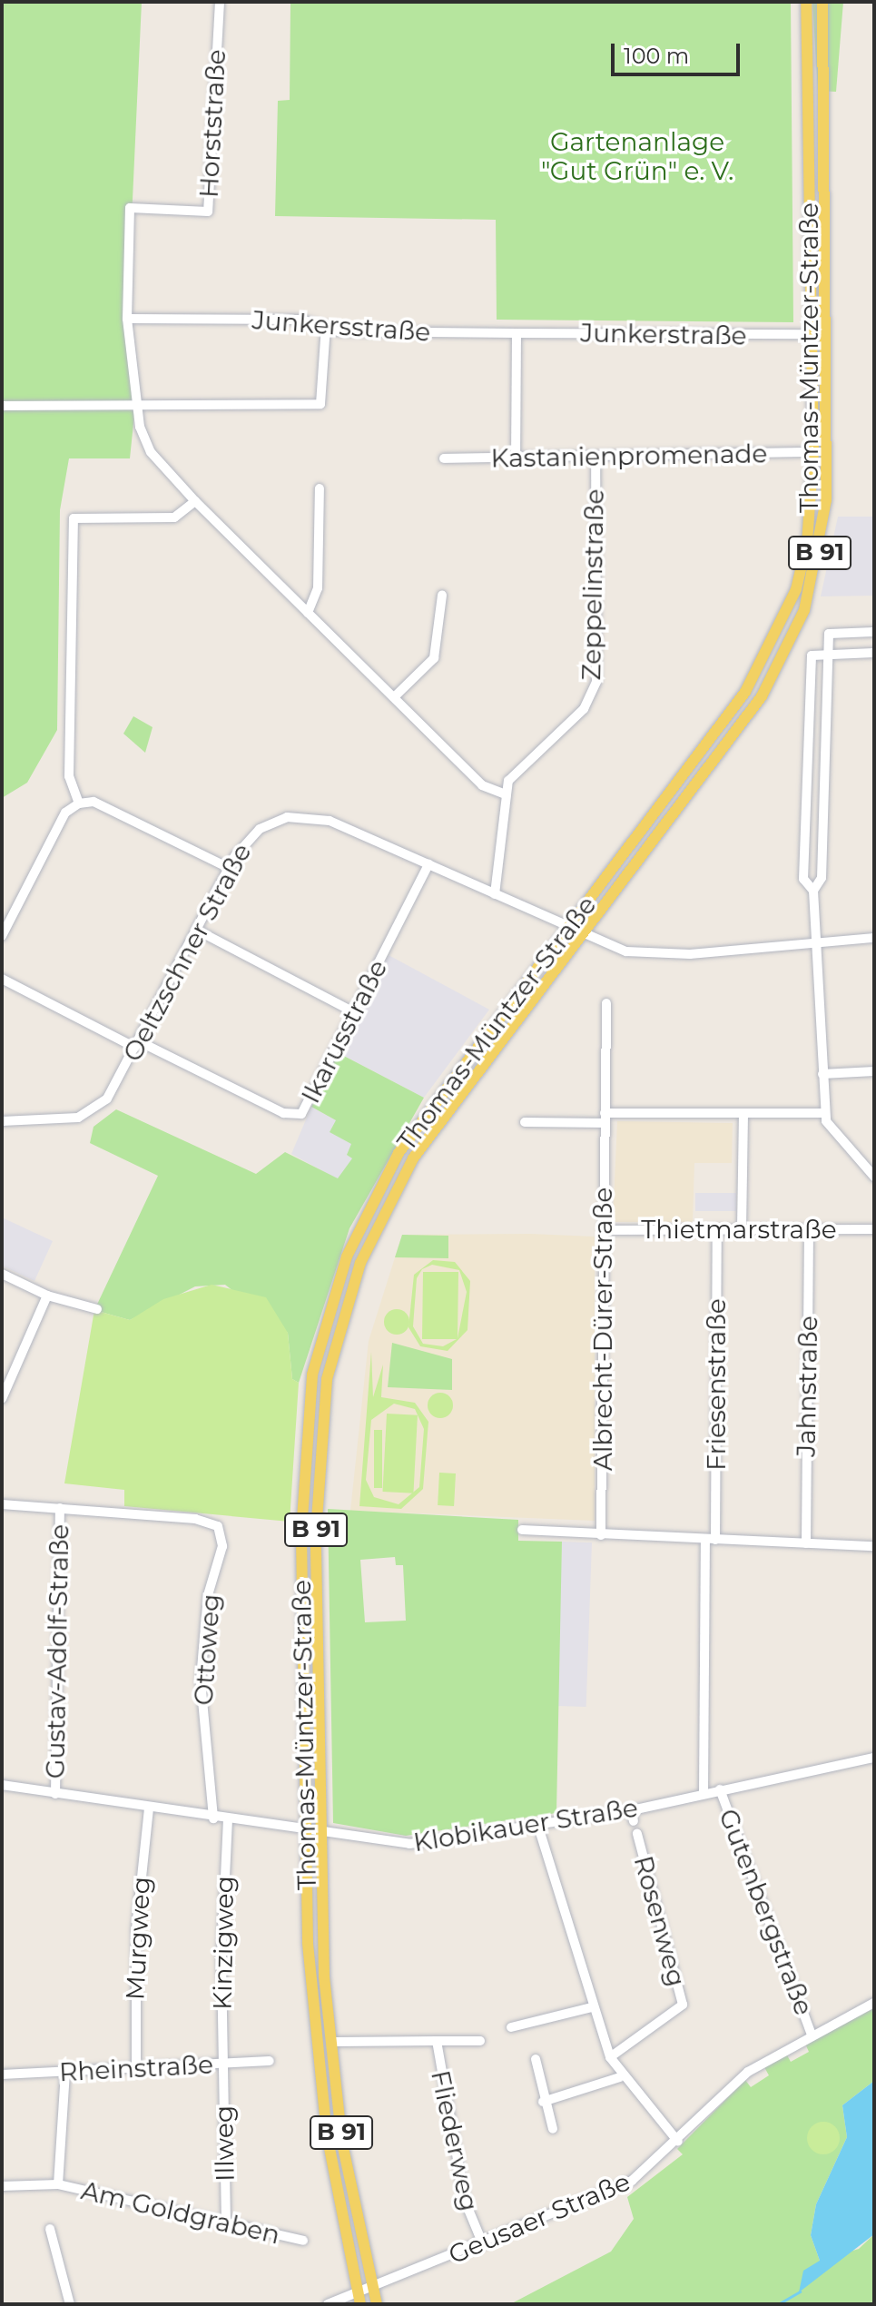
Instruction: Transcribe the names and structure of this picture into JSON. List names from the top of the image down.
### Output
{
  "streets": {
    "main road": ["Thomas-Müntzer-Straße", "B 91"],
    "street": [
      "Horststraße",
      "Junkersstraße",
      "Junkerstraße",
      "Kastanienpromenade",
      "Zeppelinstraße",
      "Oeltzschner Straße",
      "Ikarusstraße",
      "Thietmarstraße",
      "Albrecht-Dürer-Straße",
      "Friesenstraße",
      "Jahnstraße",
      "Ottoweg",
      "Gustav-Adolf-Straße",
      "Klobikauer Straße",
      "Gutenbergstraße",
      "Rosenweg",
      "Murgweg",
      "Kinzigweg",
      "Rheinstraße",
      "Fliederweg",
      "Illweg",
      "Am Goldgraben",
      "Geusaer Straße"
    ]
  },
  "crossings": [
    ["Horststraße", "Junkersstraße"],
    ["Junkersstraße", "Junkerstraße"],
    ["Junkerstraße", "Thomas-Müntzer-Straße"],
    ["Thomas-Müntzer-Straße", "Kastanienpromenade"],
    ["Thomas-Müntzer-Straße", "Oeltzschner Straße"],
    ["Thomas-Müntzer-Straße", "Klobikauer Straße"],
    ["Thomas-Müntzer-Straße", "Geusaer Straße"],
    ["Kastanienpromenade", "Zeppelinstraße"],
    ["Oeltzschner Straße", "Ikarusstraße"],
    ["Thietmarstraße", "Albrecht-Dürer-Straße"],
    ["Thietmarstraße", "Friesenstraße"],
    ["Thietmarstraße", "Jahnstraße"],
    ["Friesenstraße", "Klobikauer Straße"],
    ["Ottoweg", "Gustav-Adolf-Straße"],
    ["Ottoweg", "Klobikauer Straße"],
    ["Gustav-Adolf-Straße", "Klobikauer Straße"],
    ["Klobikauer Straße", "Gutenbergstraße"],
    ["Klobikauer Straße", "Rosenweg"],
    ["Klobikauer Straße", "Murgweg"],
    ["Klobikauer Straße", "Kinzigweg"],
    ["Gutenbergstraße", "Geusaer Straße"],
    ["Murgweg", "Rheinstraße"],
    ["Kinzigweg", "Rheinstraße"],
    ["Kinzigweg", "Illweg"],
    ["Rheinstraße", "Illweg"],
    ["Rheinstraße", "Am Goldgraben"],
    ["Fliederweg", "Geusaer Straße"],
    ["Illweg", "Am Goldgraben"]
  ],
  "parks": ["Gartenanlage \"Gut Grün\" e. V."],
  "scale_bar": "100 m"
}
